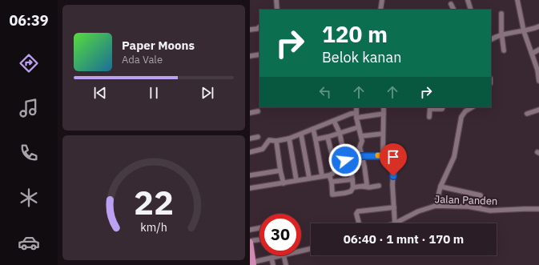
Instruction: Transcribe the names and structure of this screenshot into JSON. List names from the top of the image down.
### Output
{
  "streets": {
    "street": ["Jalan Panden"]
  },
  "page": {
    "tabs": "06:39",
    "turn": ["120 m", "Belok kanan"],
    "song": ["Paper Moons", "Ada Vale"],
    "limit": "30",
    "trip": "06:40 · 1 mnt · 170 m",
    "gauge": ["22", "km/h"]
  }
}
